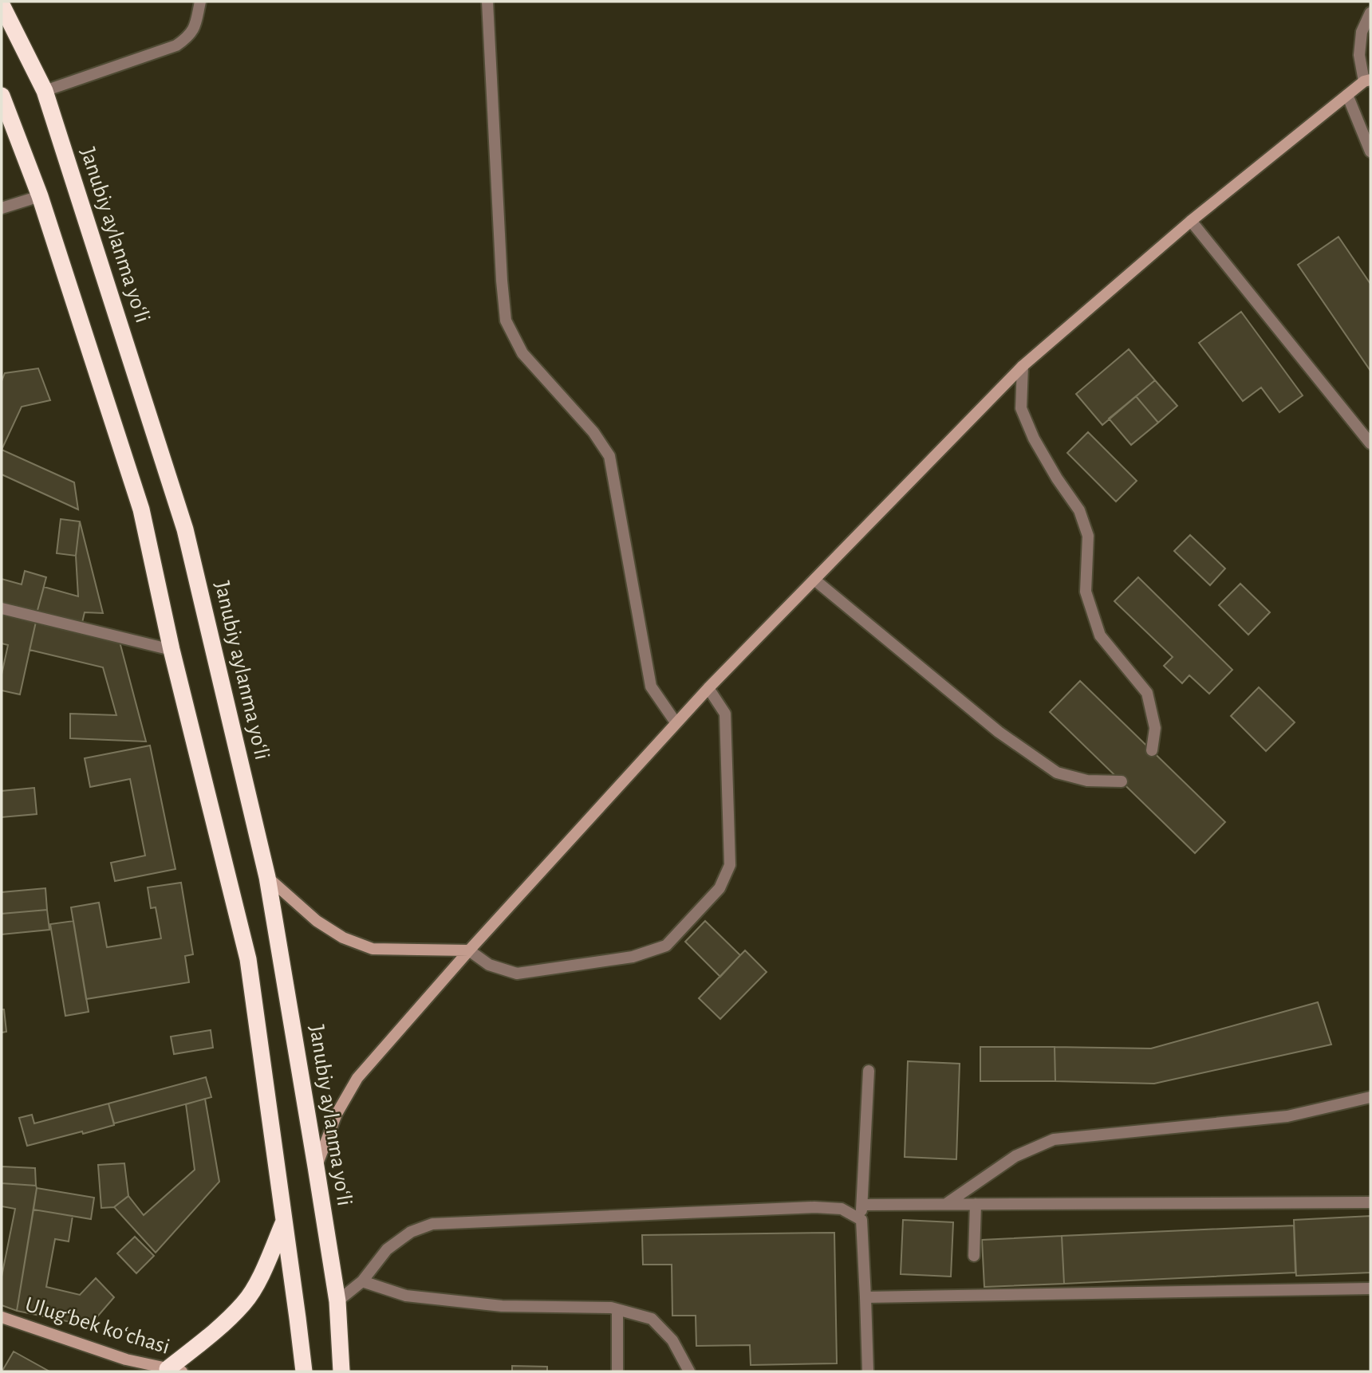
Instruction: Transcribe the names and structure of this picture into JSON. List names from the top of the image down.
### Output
{
  "streets": {
    "highway": ["Janubiy aylanma yoʻli"],
    "main road": ["Ulugʻbek koʻchasi"]
  }
}
